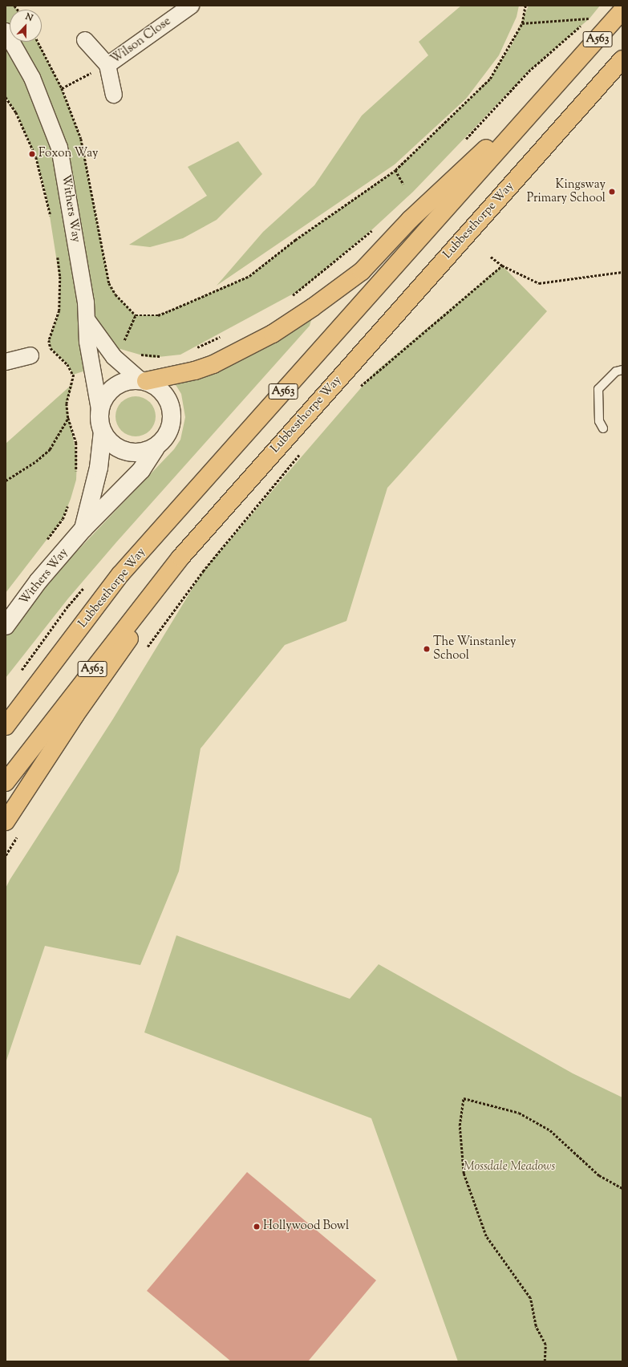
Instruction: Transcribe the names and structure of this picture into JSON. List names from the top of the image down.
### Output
{
  "streets": {
    "highway": ["A563", "Lubbesthorpe Way"],
    "street": ["Wilson Close", "Withers Way"]
  },
  "parks": ["Mossdale Meadows"],
  "places": [
    "Foxon Way",
    "Kingsway Primary School",
    "The Winstanley School",
    "Hollywood Bowl"
  ],
  "north": "top"
}
